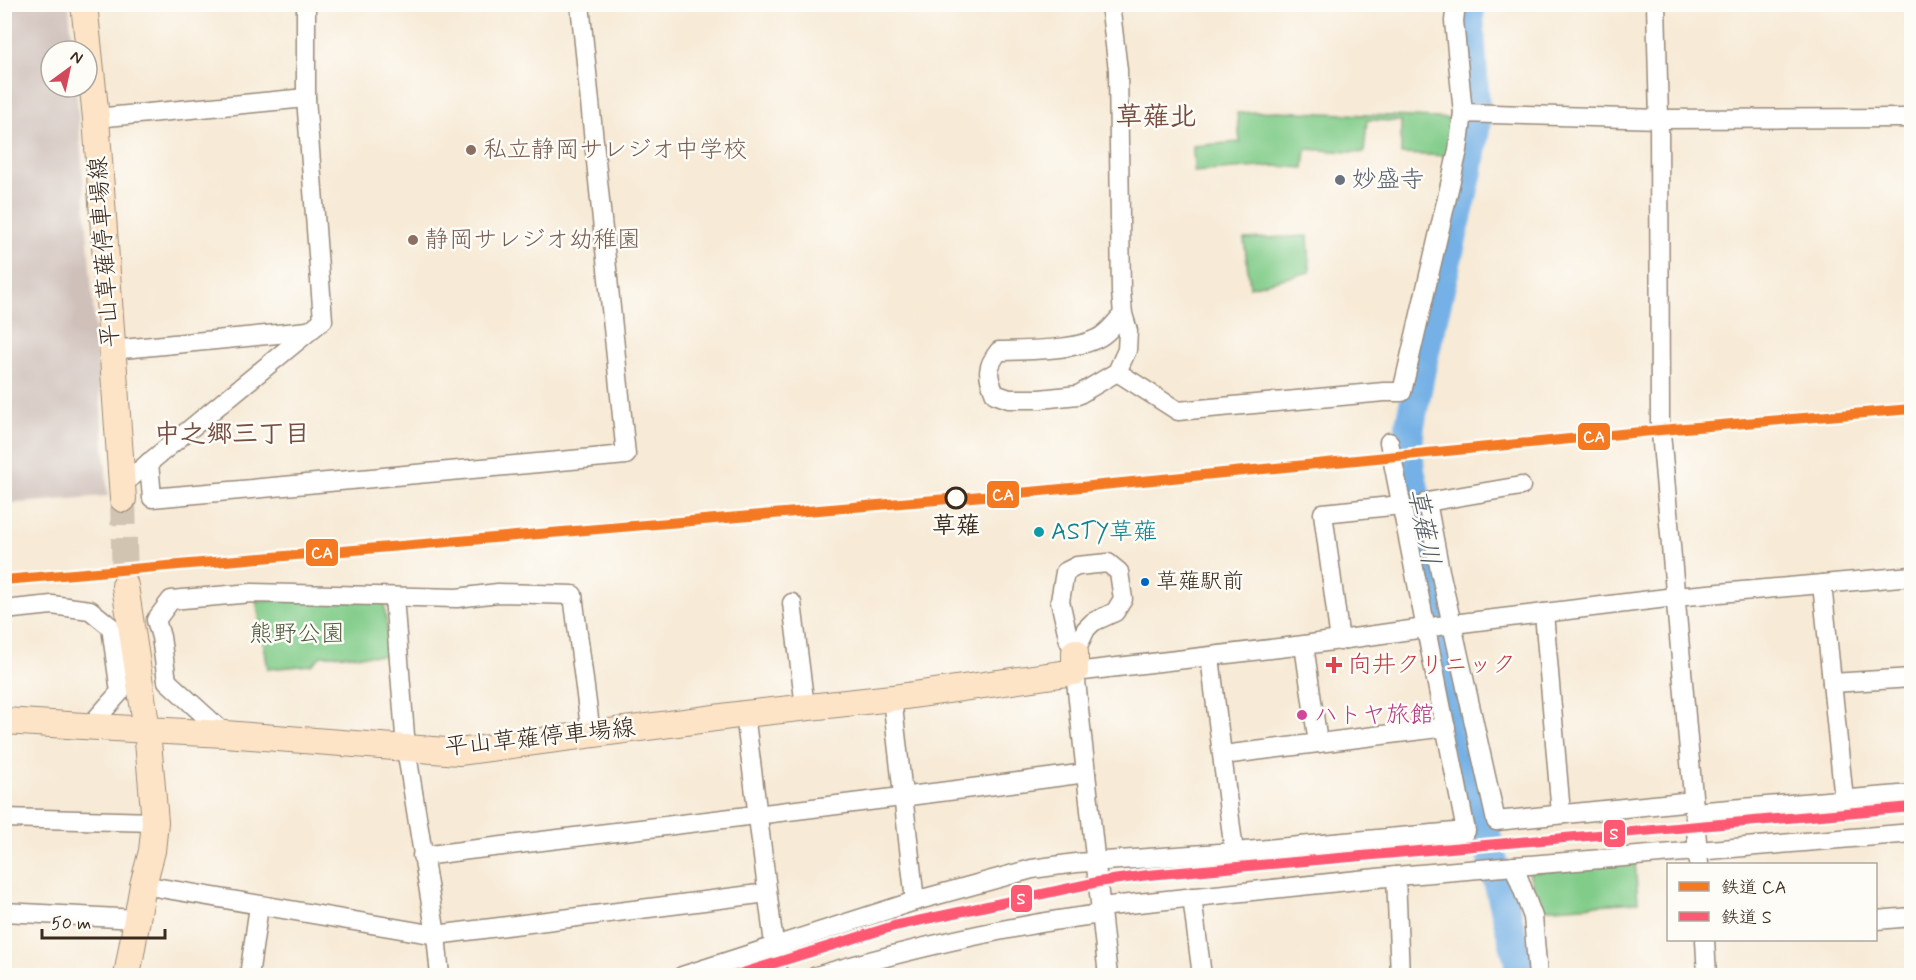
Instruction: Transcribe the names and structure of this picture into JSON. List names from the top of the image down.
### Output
{
  "streets": {
    "main road": ["平山草薙停車場線"]
  },
  "districts": ["草薙北", "中之郷三丁目"],
  "water": ["草薙川"],
  "parks": ["熊野公園"],
  "places": {
    "other": [
      "私立静岡サレジオ中学校",
      "妙盛寺",
      "静岡サレジオ幼稚園",
      "草薙",
      "ASTY草薙",
      "草薙駅前",
      "ハトヤ旅館"
    ],
    "health": ["向井クリニック"]
  },
  "lines": ["rail line CA", "rail line S"],
  "legend": ["鉄道 CA", "鉄道 S"],
  "scale_bar": "50 m",
  "north": "top right"
}
